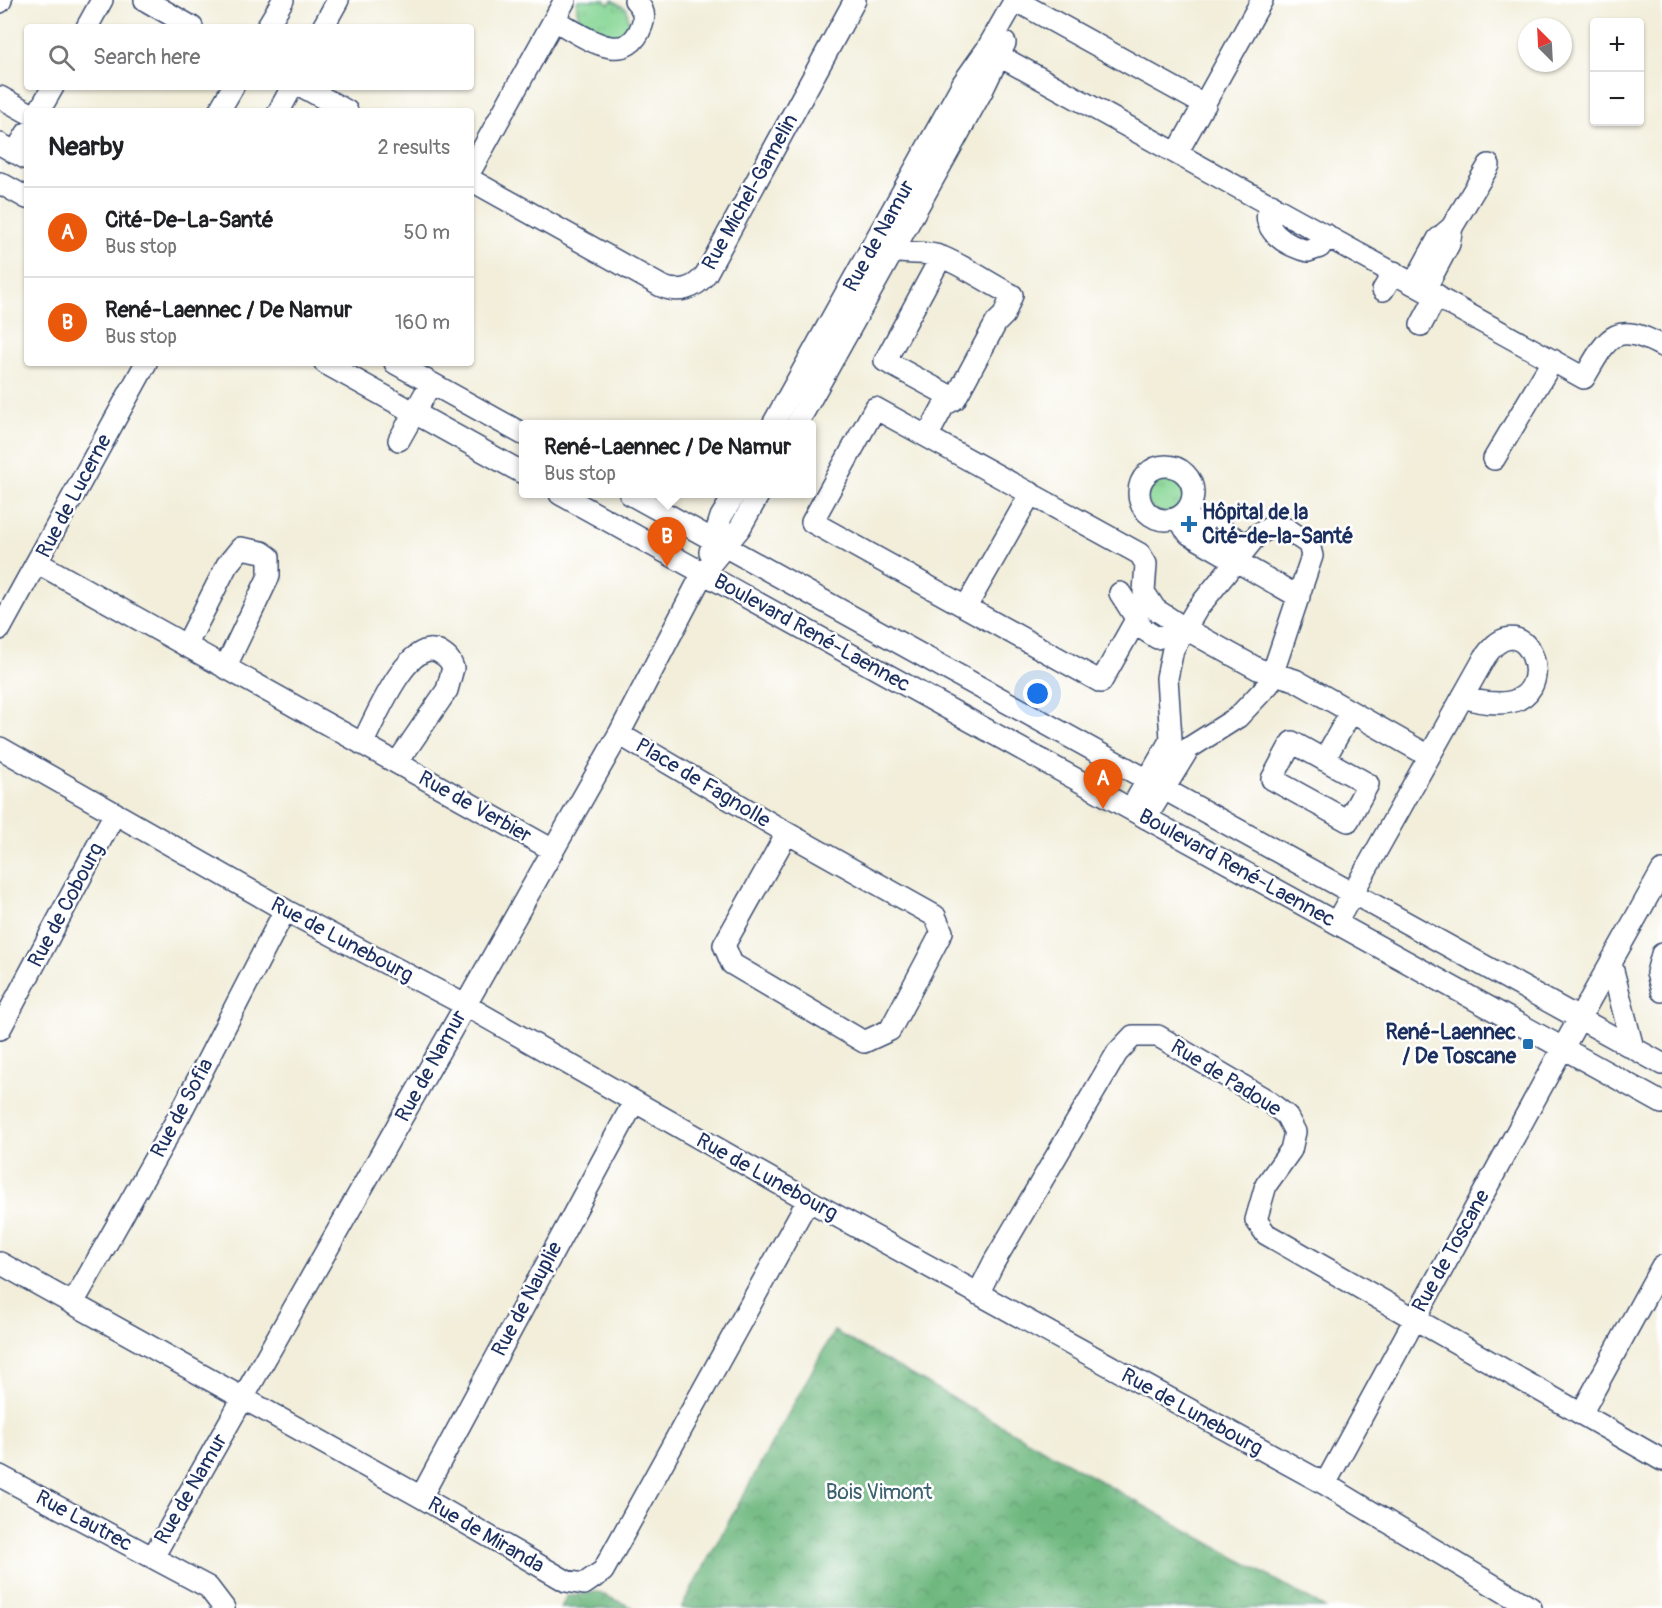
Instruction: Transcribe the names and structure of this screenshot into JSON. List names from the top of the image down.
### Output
{
  "streets": {
    "street": [
      "Rue Michel-Gamelin",
      "Rue de Namur",
      "Rue de Lucerne",
      "Boulevard René-Laennec",
      "Place de Fagnolle",
      "Rue de Verbier",
      "Rue de Cobourg",
      "Rue de Lunebourg",
      "Rue de Padoue",
      "Rue de Sofia",
      "Rue de Toscane",
      "Rue de Nauplie",
      "Rue Lautrec",
      "Rue de Miranda"
    ]
  },
  "crossings": [
    ["Rue de Namur", "Boulevard René-Laennec"],
    ["Rue de Namur", "Place de Fagnolle"],
    ["Rue de Namur", "Rue de Verbier"],
    ["Rue de Namur", "Rue de Lunebourg"],
    ["Rue de Namur", "Rue Lautrec"],
    ["Rue de Namur", "Rue de Miranda"],
    ["Rue de Lucerne", "Rue de Verbier"],
    ["Boulevard René-Laennec", "Rue de Toscane"],
    ["Rue de Cobourg", "Rue de Lunebourg"],
    ["Rue de Lunebourg", "Rue de Padoue"],
    ["Rue de Lunebourg", "Rue de Sofia"],
    ["Rue de Lunebourg", "Rue de Toscane"],
    ["Rue de Lunebourg", "Rue de Nauplie"],
    ["Rue de Lunebourg", "Rue de Miranda"],
    ["Rue de Padoue", "Rue de Toscane"],
    ["Rue de Sofia", "Rue de Miranda"],
    ["Rue de Nauplie", "Rue de Miranda"]
  ],
  "parks": ["Bois Vimont"],
  "places": {
    "health": ["Hôpital de la Cité-de-la-Santé"],
    "transit": ["René-Laennec / De Toscane"]
  },
  "north": "top left",
  "page": {
    "map_buttons": ["+", "−"],
    "search": "Search here",
    "heading": ["Nearby", "2 results"],
    "list": [
      {
        "mark": "A",
        "name": "Cité-De-La-Santé",
        "note": "Bus stop",
        "value": "50 m"
      },
      {
        "mark": "B",
        "name": "René-Laennec / De Namur",
        "note": "Bus stop",
        "value": "160 m"
      }
    ],
    "popup": ["René-Laennec / De Namur", "Bus stop"],
    "pins": ["B", "A"]
  }
}
